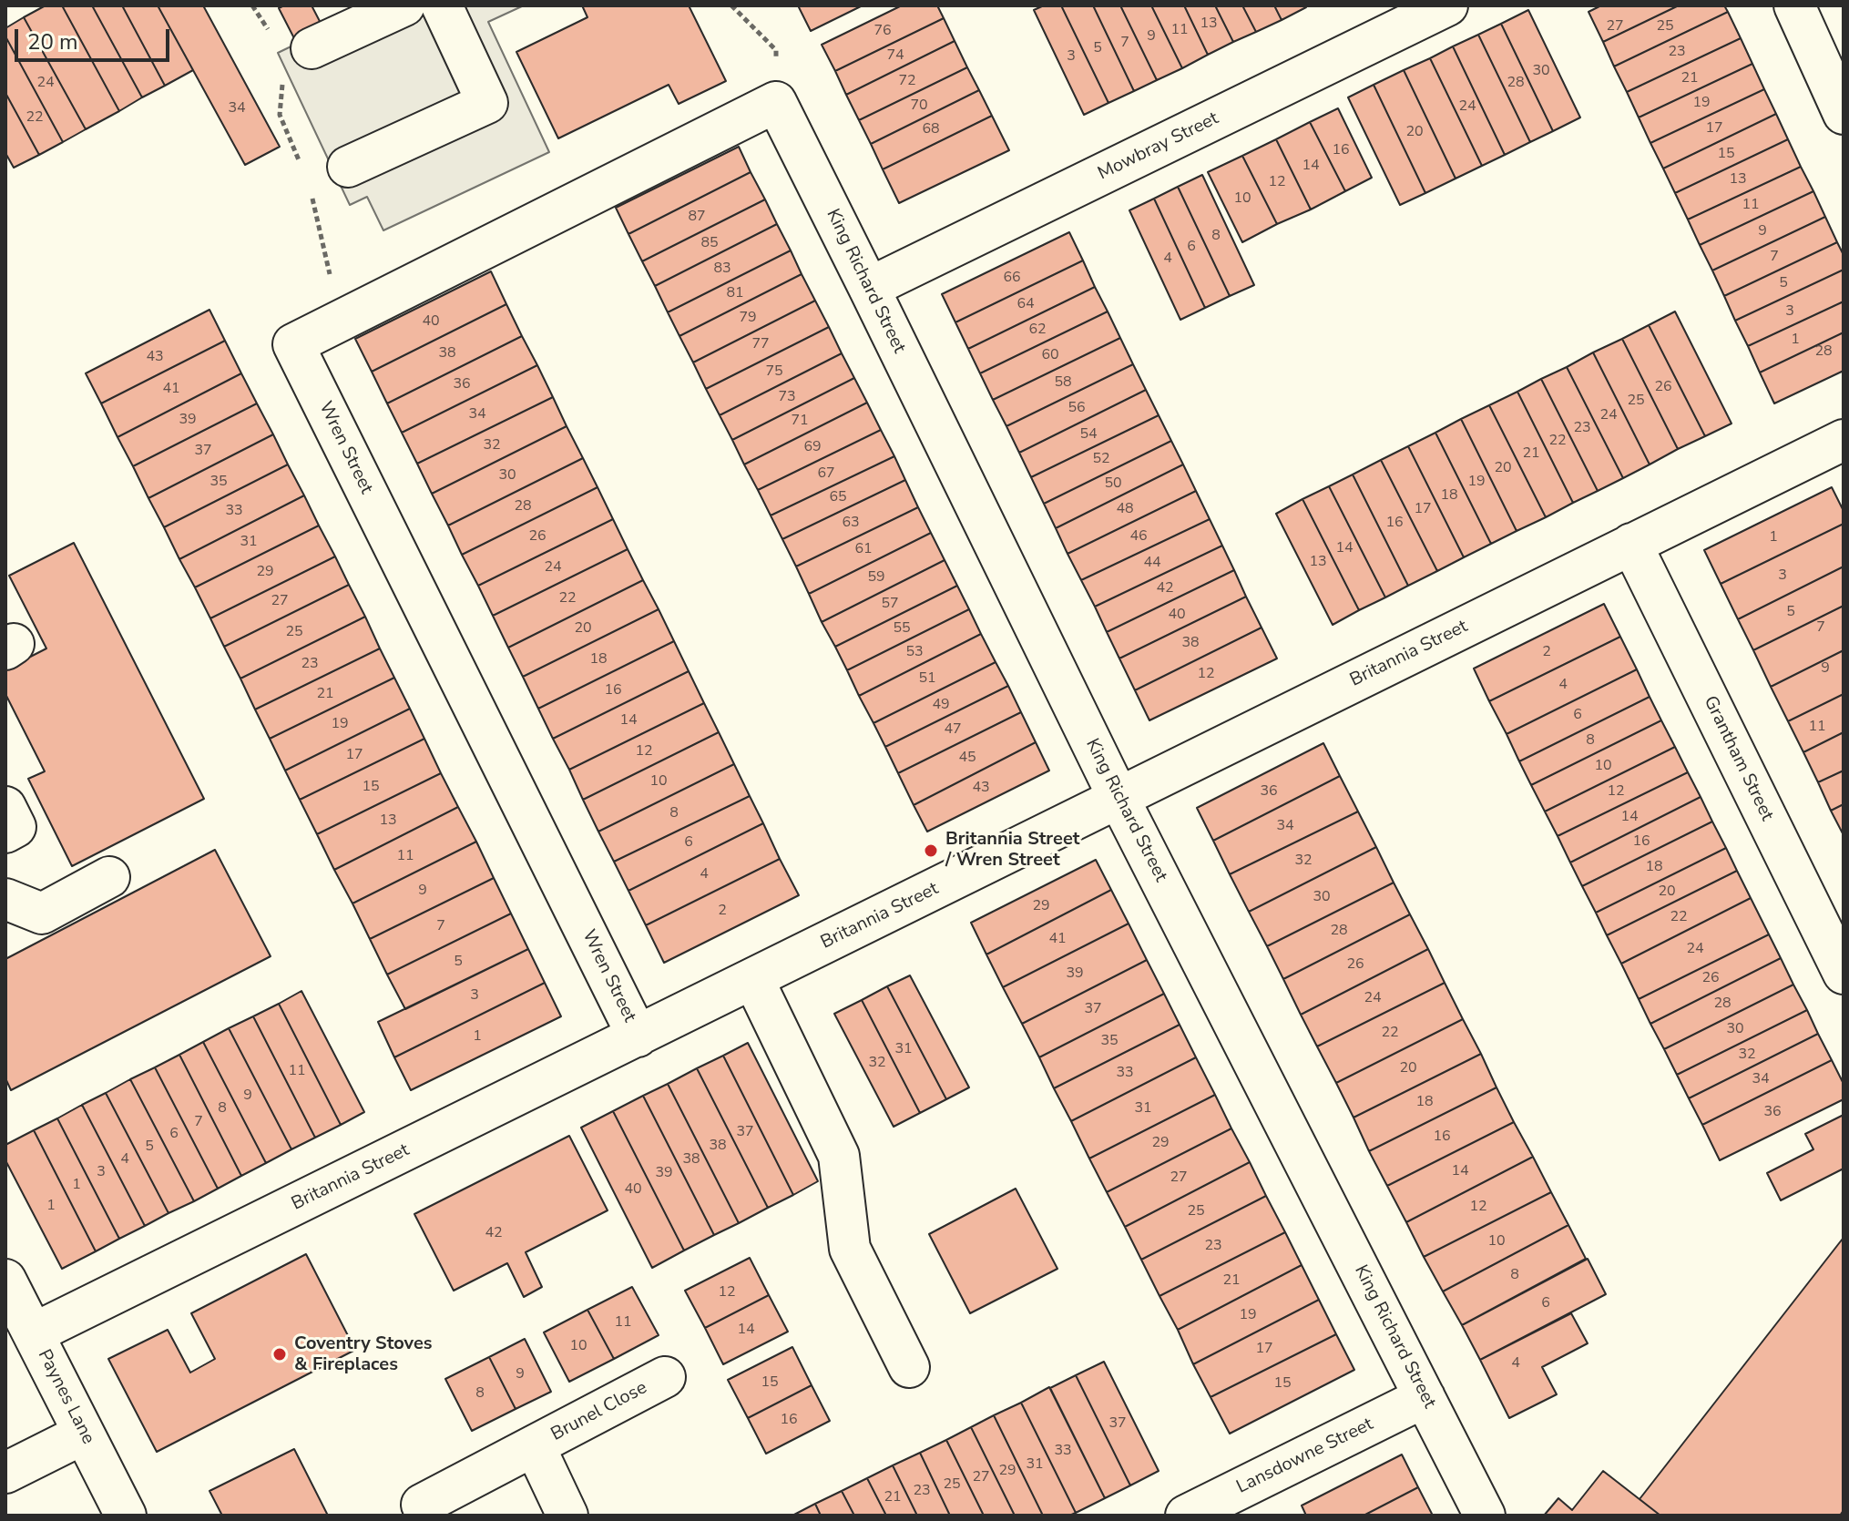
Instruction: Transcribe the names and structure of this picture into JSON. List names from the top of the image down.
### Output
{
  "streets": {
    "street": [
      "Mowbray Street",
      "King Richard Street",
      "Wren Street",
      "Britannia Street",
      "Grantham Street",
      "Paynes Lane",
      "Brunel Close",
      "Lansdowne Street"
    ]
  },
  "crossings": [
    ["Mowbray Street", "King Richard Street"],
    ["King Richard Street", "Wren Street"],
    ["King Richard Street", "Britannia Street"],
    ["King Richard Street", "Lansdowne Street"],
    ["Wren Street", "Britannia Street"],
    ["Britannia Street", "Grantham Street"],
    ["Britannia Street", "Paynes Lane"]
  ],
  "places": ["Britannia Street / Wren Street", "Coventry Stoves & Fireplaces"],
  "house_numbers": [
    "13",
    "27",
    "25",
    "11",
    "76",
    "9",
    "7",
    "5",
    "23",
    "74",
    "3",
    "30",
    "21",
    "72",
    "24",
    "28",
    "19",
    "70",
    "24",
    "34",
    "22",
    "17",
    "68",
    "20",
    "16",
    "15",
    "14",
    "13",
    "12",
    "10",
    "11",
    "87",
    "9",
    "8",
    "85",
    "6",
    "7",
    "4",
    "83",
    "66",
    "5",
    "81",
    "64",
    "3",
    "79",
    "40",
    "62",
    "1",
    "77",
    "28",
    "38",
    "60",
    "43",
    "75",
    "58",
    "36",
    "26",
    "41",
    "73",
    "25",
    "56",
    "34",
    "24",
    "39",
    "71",
    "23",
    "54",
    "22",
    "32",
    "69",
    "37",
    "21",
    "52",
    "20",
    "67",
    "30",
    "35",
    "19",
    "50",
    "18",
    "65",
    "28",
    "48",
    "17",
    "33",
    "63",
    "16",
    "26",
    "46",
    "1",
    "31",
    "14",
    "61",
    "13",
    "44",
    "24",
    "29",
    "3",
    "59",
    "42",
    "22",
    "27",
    "57",
    "5",
    "40",
    "7",
    "20",
    "55",
    "25",
    "38",
    "53",
    "2",
    "18",
    "23",
    "9",
    "12",
    "51",
    "4",
    "16",
    "21",
    "49",
    "6",
    "14",
    "19",
    "11",
    "47",
    "8",
    "12",
    "17",
    "45",
    "10",
    "10",
    "15",
    "43",
    "36",
    "12",
    "8",
    "14",
    "13",
    "34",
    "16",
    "6",
    "11",
    "32",
    "18",
    "4",
    "9",
    "20",
    "30",
    "29",
    "2",
    "22",
    "7",
    "28",
    "41",
    "24",
    "5",
    "26",
    "39",
    "26",
    "3",
    "24",
    "28",
    "37",
    "30",
    "22",
    "1",
    "35",
    "31",
    "32",
    "32",
    "20",
    "11",
    "33",
    "34",
    "9",
    "18",
    "8",
    "31",
    "36",
    "7",
    "37",
    "6",
    "16",
    "29",
    "38",
    "5",
    "4",
    "38",
    "14",
    "3",
    "39",
    "27",
    "1",
    "40",
    "1",
    "12",
    "25",
    "42",
    "10",
    "23",
    "8",
    "21",
    "12",
    "6",
    "19",
    "11",
    "14",
    "10",
    "17",
    "4",
    "9",
    "15",
    "15",
    "8",
    "16",
    "37",
    "33",
    "31",
    "29",
    "27",
    "25",
    "23",
    "21"
  ],
  "scale_bar": "20 m"
}
